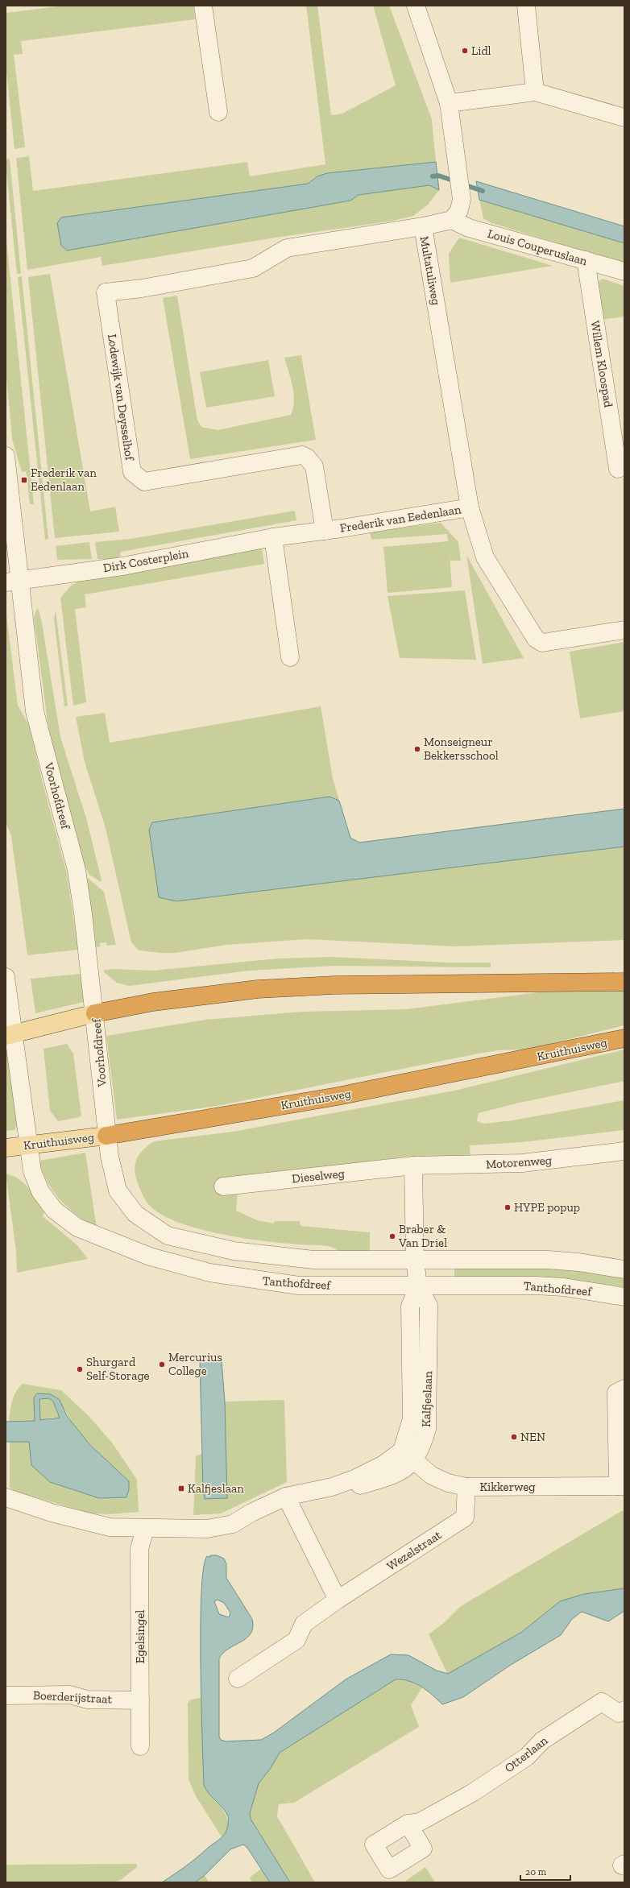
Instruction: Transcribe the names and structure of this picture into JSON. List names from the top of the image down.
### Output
{
  "streets": {
    "highway": ["Kruithuisweg"],
    "street": [
      "Louis Couperuslaan",
      "Multatuliweg",
      "Willem Kloospad",
      "Lodewijk van Deysselhof",
      "Frederik van Eedenlaan",
      "Dirk Costerplein",
      "Voorhofdreef",
      "Motorenweg",
      "Dieselweg",
      "Tanthofdreef",
      "Kalfjeslaan",
      "Kikkerweg",
      "Wezelstraat",
      "Egelsingel",
      "Boerderijstraat",
      "Otterlaan"
    ]
  },
  "crossings": [
    ["Louis Couperuslaan", "Multatuliweg"],
    ["Louis Couperuslaan", "Willem Kloospad"],
    ["Multatuliweg", "Lodewijk van Deysselhof"],
    ["Multatuliweg", "Frederik van Eedenlaan"],
    ["Lodewijk van Deysselhof", "Frederik van Eedenlaan"],
    ["Lodewijk van Deysselhof", "Dirk Costerplein"],
    ["Frederik van Eedenlaan", "Dirk Costerplein"],
    ["Dirk Costerplein", "Voorhofdreef"],
    ["Voorhofdreef", "Kruithuisweg"],
    ["Voorhofdreef", "Tanthofdreef"],
    ["Kruithuisweg", "Tanthofdreef"],
    ["Motorenweg", "Dieselweg"],
    ["Motorenweg", "Kalfjeslaan"],
    ["Dieselweg", "Kalfjeslaan"],
    ["Tanthofdreef", "Kalfjeslaan"],
    ["Kalfjeslaan", "Kikkerweg"],
    ["Kikkerweg", "Wezelstraat"],
    ["Egelsingel", "Boerderijstraat"]
  ],
  "places": {
    "other": [
      "Lidl",
      "Monseigneur Bekkersschool",
      "HYPE popup",
      "Braber & Van Driel",
      "Mercurius College",
      "Shurgard Self-Storage",
      "NEN"
    ],
    "transit": ["Frederik van Eedenlaan", "Kalfjeslaan"]
  },
  "scale_bar": "20 m"
}
